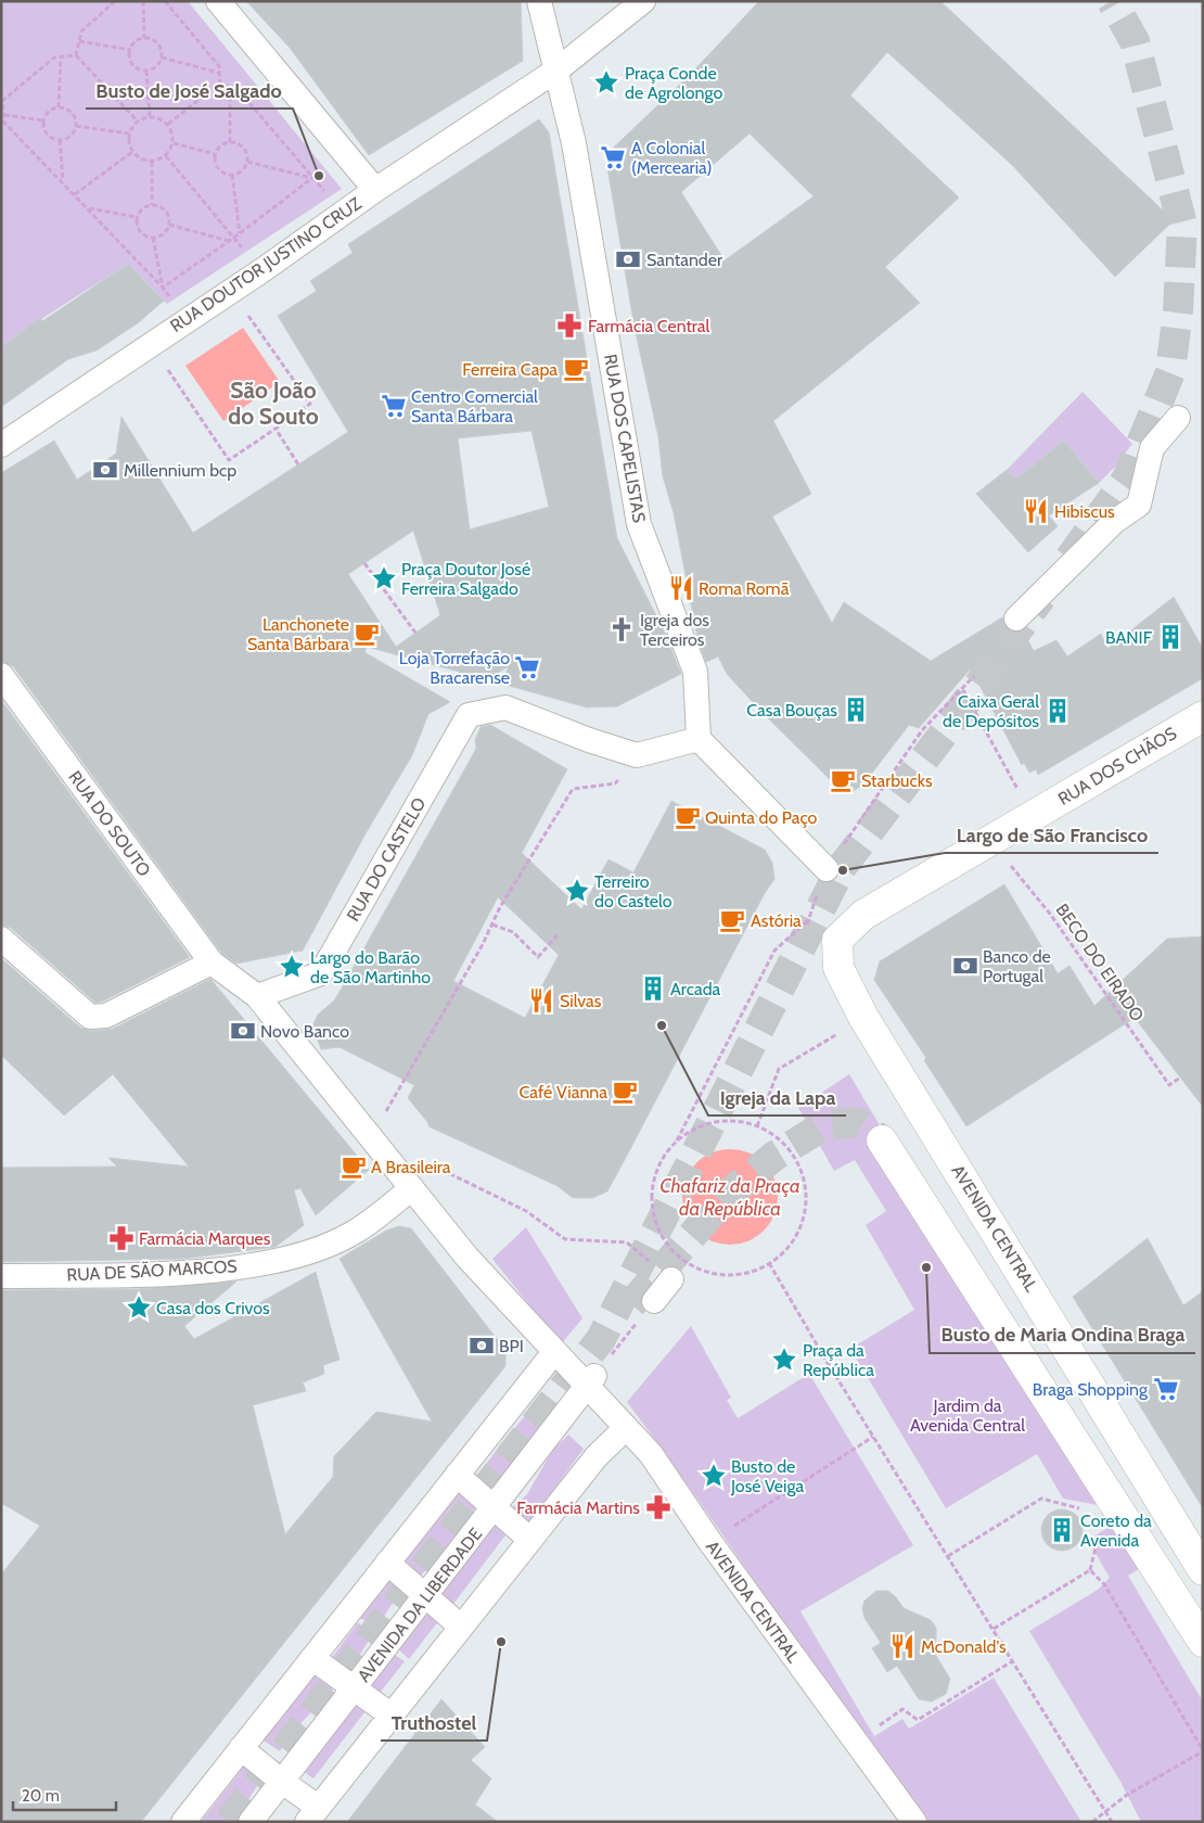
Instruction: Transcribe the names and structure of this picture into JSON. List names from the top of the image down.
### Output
{
  "streets": {
    "street": [
      "RUA DOUTOR JUSTINO CRUZ",
      "RUA DOS CAPELISTAS",
      "RUA DOS CHÃOS",
      "RUA DO SOUTO",
      "RUA DO CASTELO",
      "AVENIDA CENTRAL",
      "RUA DE SÃO MARCOS",
      "AVENIDA DA LIBERDADE"
    ],
    "path": ["BECO DO EIRADO"]
  },
  "crossings": [
    ["RUA DOUTOR JUSTINO CRUZ", "RUA DOS CAPELISTAS"],
    ["RUA DOS CHÃOS", "AVENIDA CENTRAL"],
    ["RUA DO SOUTO", "RUA DO CASTELO"],
    ["RUA DO SOUTO", "AVENIDA CENTRAL"],
    ["RUA DO SOUTO", "RUA DE SÃO MARCOS"],
    ["AVENIDA CENTRAL", "RUA DE SÃO MARCOS"],
    ["AVENIDA CENTRAL", "AVENIDA DA LIBERDADE"]
  ],
  "districts": ["São João do Souto"],
  "water": ["Chafariz da Praça da República"],
  "parks": ["Jardim da Avenida Central"],
  "places": {
    "place": [
      "Praça Conde de Agrolongo",
      "Praça Doutor José Ferreira Salgado",
      "Terreiro do Castelo",
      "Largo do Barão de São Martinho",
      "Casa dos Crivos",
      "Praça da República",
      "Busto de José Veiga"
    ],
    "supermarket": [
      "A Colonial (Mercearia)",
      "Centro Comercial Santa Bárbara",
      "Loja Torrefação Bracarense",
      "Braga Shopping"
    ],
    "other": [
      "Busto de José Salgado",
      "Largo de São Francisco",
      "Igreja da Lapa",
      "Busto de Maria Ondina Braga",
      "Truthostel"
    ],
    "bank": [
      "Santander",
      "Millennium bcp",
      "Banco de Portugal",
      "Novo Banco",
      "BPI"
    ],
    "pharmacy": ["Farmácia Central", "Farmácia Marques", "Farmácia Martins"],
    "cafe": [
      "Ferreira Capa",
      "Lanchonete Santa Bárbara",
      "Starbucks",
      "Quinta do Paço",
      "Astória",
      "Café Vianna",
      "A Brasileira"
    ],
    "restaurant": [
      "Hibiscus",
      "Roma Romã",
      "Silvas",
      "McDonald's"
    ],
    "church": ["Igreja dos Terceiros"],
    "building": [
      "BANIF",
      "Casa Bouças",
      "Caixa Geral de Depósitos",
      "Arcada",
      "Coreto da Avenida"
    ]
  },
  "scale_bar": "20 m"
}
